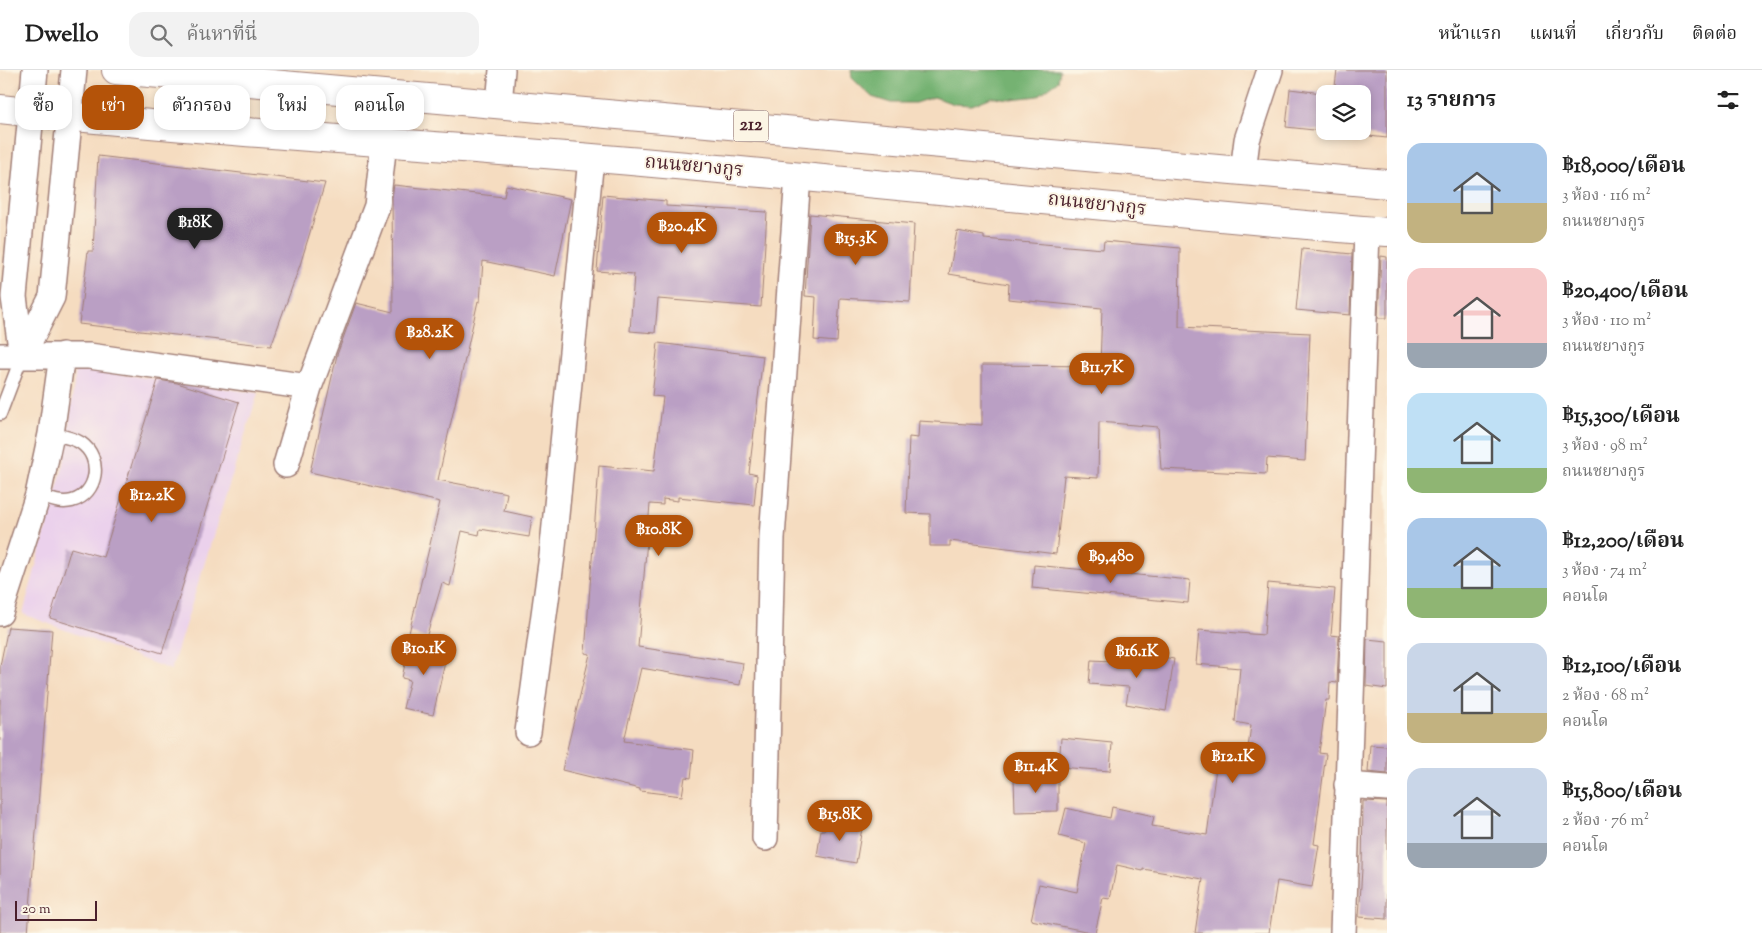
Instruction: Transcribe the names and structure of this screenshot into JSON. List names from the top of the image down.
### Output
{
  "streets": {
    "main road": ["212", "ถนนชยางกูร"]
  },
  "scale_bar": "20 m",
  "page": {
    "header": "Dwello",
    "search": "ค้นหาที่นี่",
    "nav": [
      "หน้าแรก",
      "แผนที่",
      "เกี่ยวกับ",
      "ติดต่อ"
    ],
    "heading": "13 รายการ",
    "chip": [
      "ซื้อ",
      "เช่า",
      "ตัวกรอง",
      "ใหม่",
      "คอนโด"
    ],
    "list": [
      {
        "name": "฿18,000/เดือน",
        "note": "3 ห้อง · 116 m² · ถนนชยางกูร"
      },
      {
        "name": "฿20,400/เดือน",
        "note": "3 ห้อง · 110 m² · ถนนชยางกูร"
      },
      {
        "name": "฿15,300/เดือน",
        "note": "3 ห้อง · 98 m² · ถนนชยางกูร"
      },
      {
        "name": "฿12,200/เดือน",
        "note": "3 ห้อง · 74 m² · คอนโด"
      },
      {
        "name": "฿12,100/เดือน",
        "note": "2 ห้อง · 68 m² · คอนโด"
      },
      {
        "name": "฿15,800/เดือน",
        "note": "2 ห้อง · 76 m² · คอนโด"
      }
    ],
    "price": [
      "฿18K",
      "฿20.4K",
      "฿15.3K",
      "฿28.2K",
      "฿11.7K",
      "฿12.2K",
      "฿10.8K",
      "฿9,480",
      "฿10.1K",
      "฿16.1K",
      "฿12.1K",
      "฿11.4K",
      "฿15.8K"
    ],
    "scale": "20 m"
  }
}
